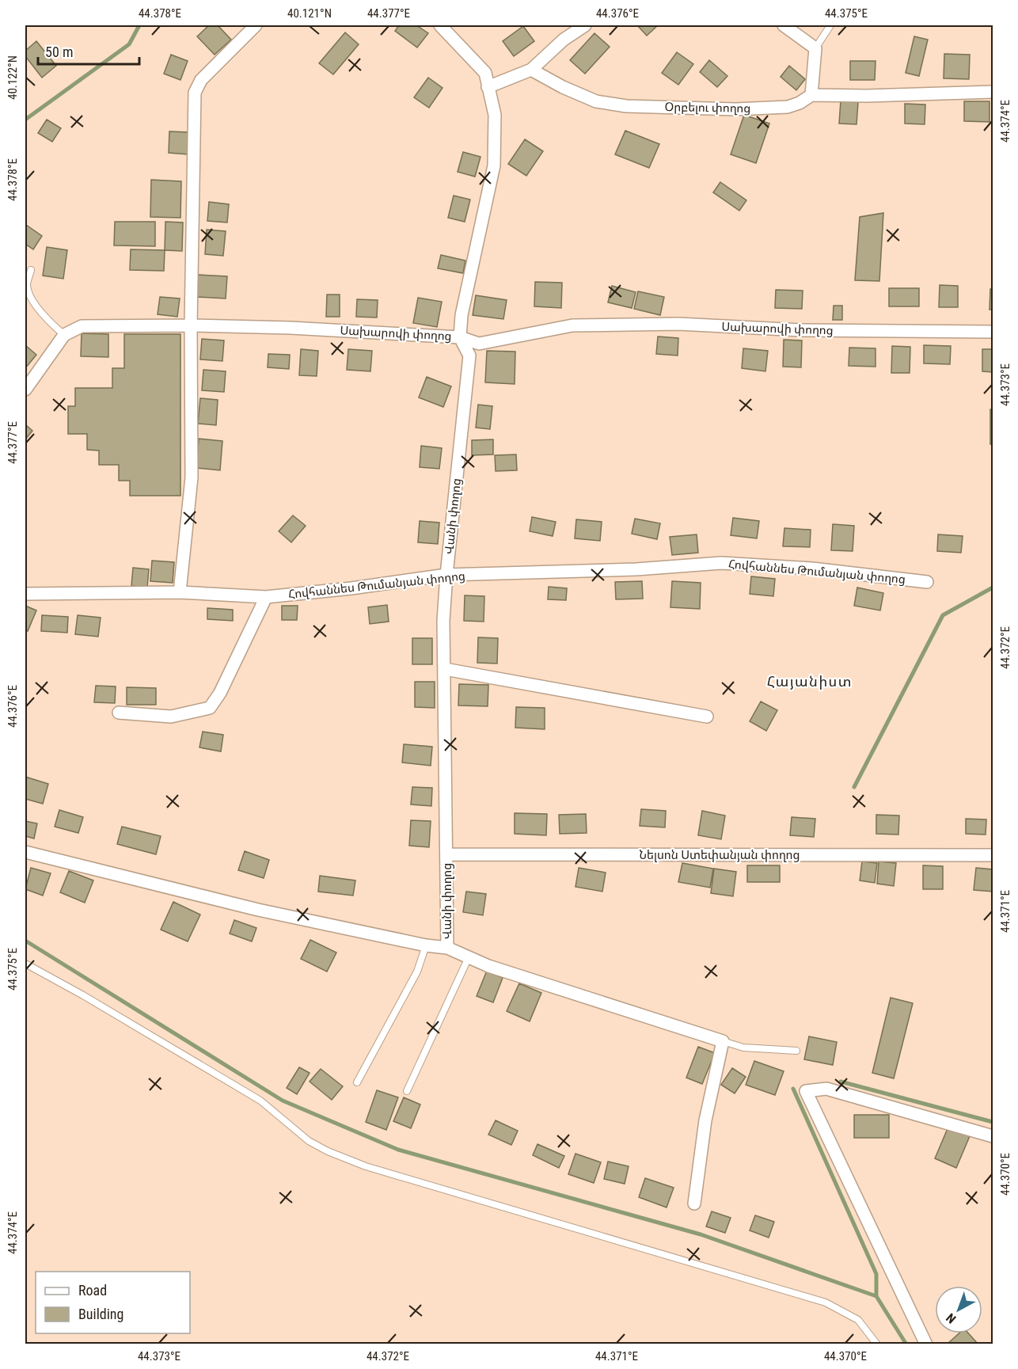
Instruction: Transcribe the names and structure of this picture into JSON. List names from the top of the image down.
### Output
{
  "streets": {
    "street": [
      "Օրբելու փողոց",
      "Սախարովի փողոց",
      "Վանի փողոց",
      "Հովհաննես Թումանյան փողոց",
      "Նելսոն Ստեփանյան փողոց"
    ]
  },
  "crossings": [
    ["Սախարովի փողոց", "Վանի փողոց"],
    ["Վանի փողոց", "Հովհաննես Թումանյան փողոց"],
    ["Վանի փողոց", "Նելսոն Ստեփանյան փողոց"]
  ],
  "districts": ["Հայանիստ"],
  "legend": ["Road", "Building"],
  "scale_bar": "50 m",
  "north": "bottom left",
  "coordinates": [
    "44.378°E",
    "40.121°N",
    "44.377°E",
    "44.376°E",
    "44.375°E",
    "40.122°N",
    "44.374°E",
    "44.373°E",
    "44.372°E",
    "44.371°E",
    "44.370°E"
  ]
}
